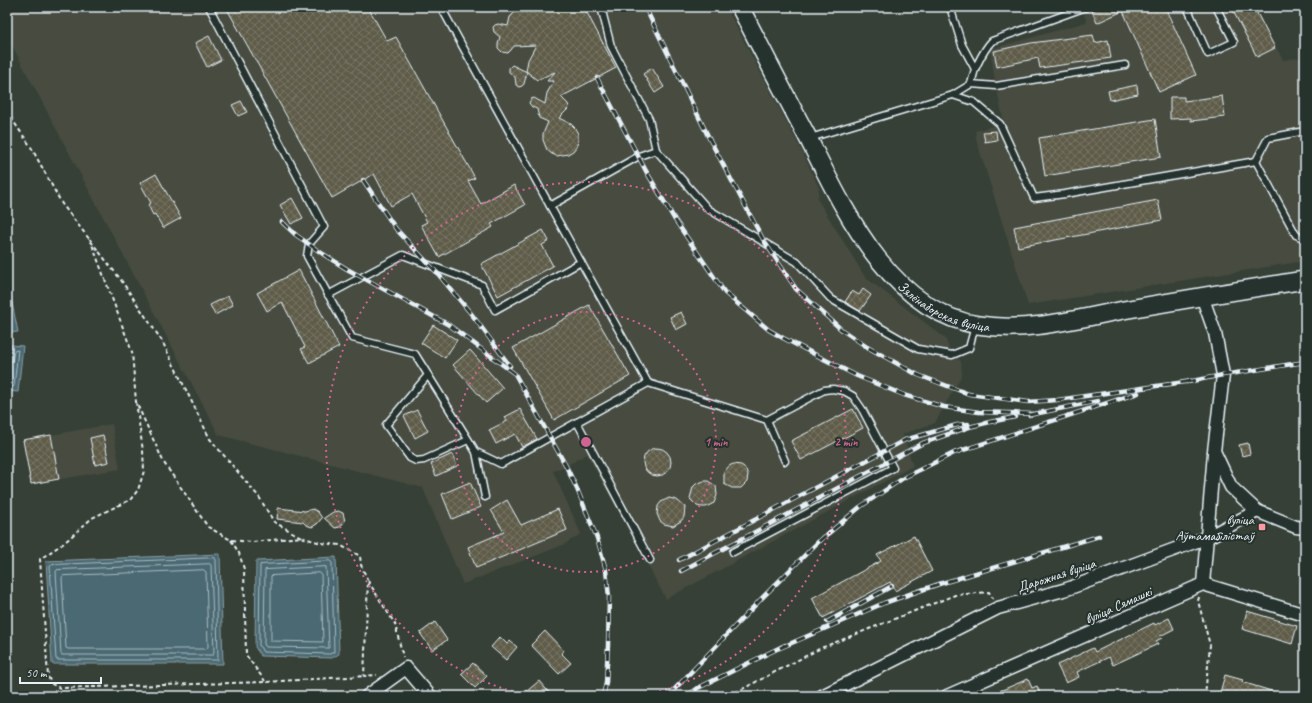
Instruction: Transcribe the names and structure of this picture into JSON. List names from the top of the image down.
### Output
{
  "streets": {
    "main road": ["Зялёнаборская вуліца"],
    "street": ["Дарожная вуліца", "вуліца Сямашкі"]
  },
  "places": {
    "transit": ["вуліца Аўтамабілістаў"]
  },
  "scale_bar": "50 m",
  "rings": ["1 min", "2 min"]
}
